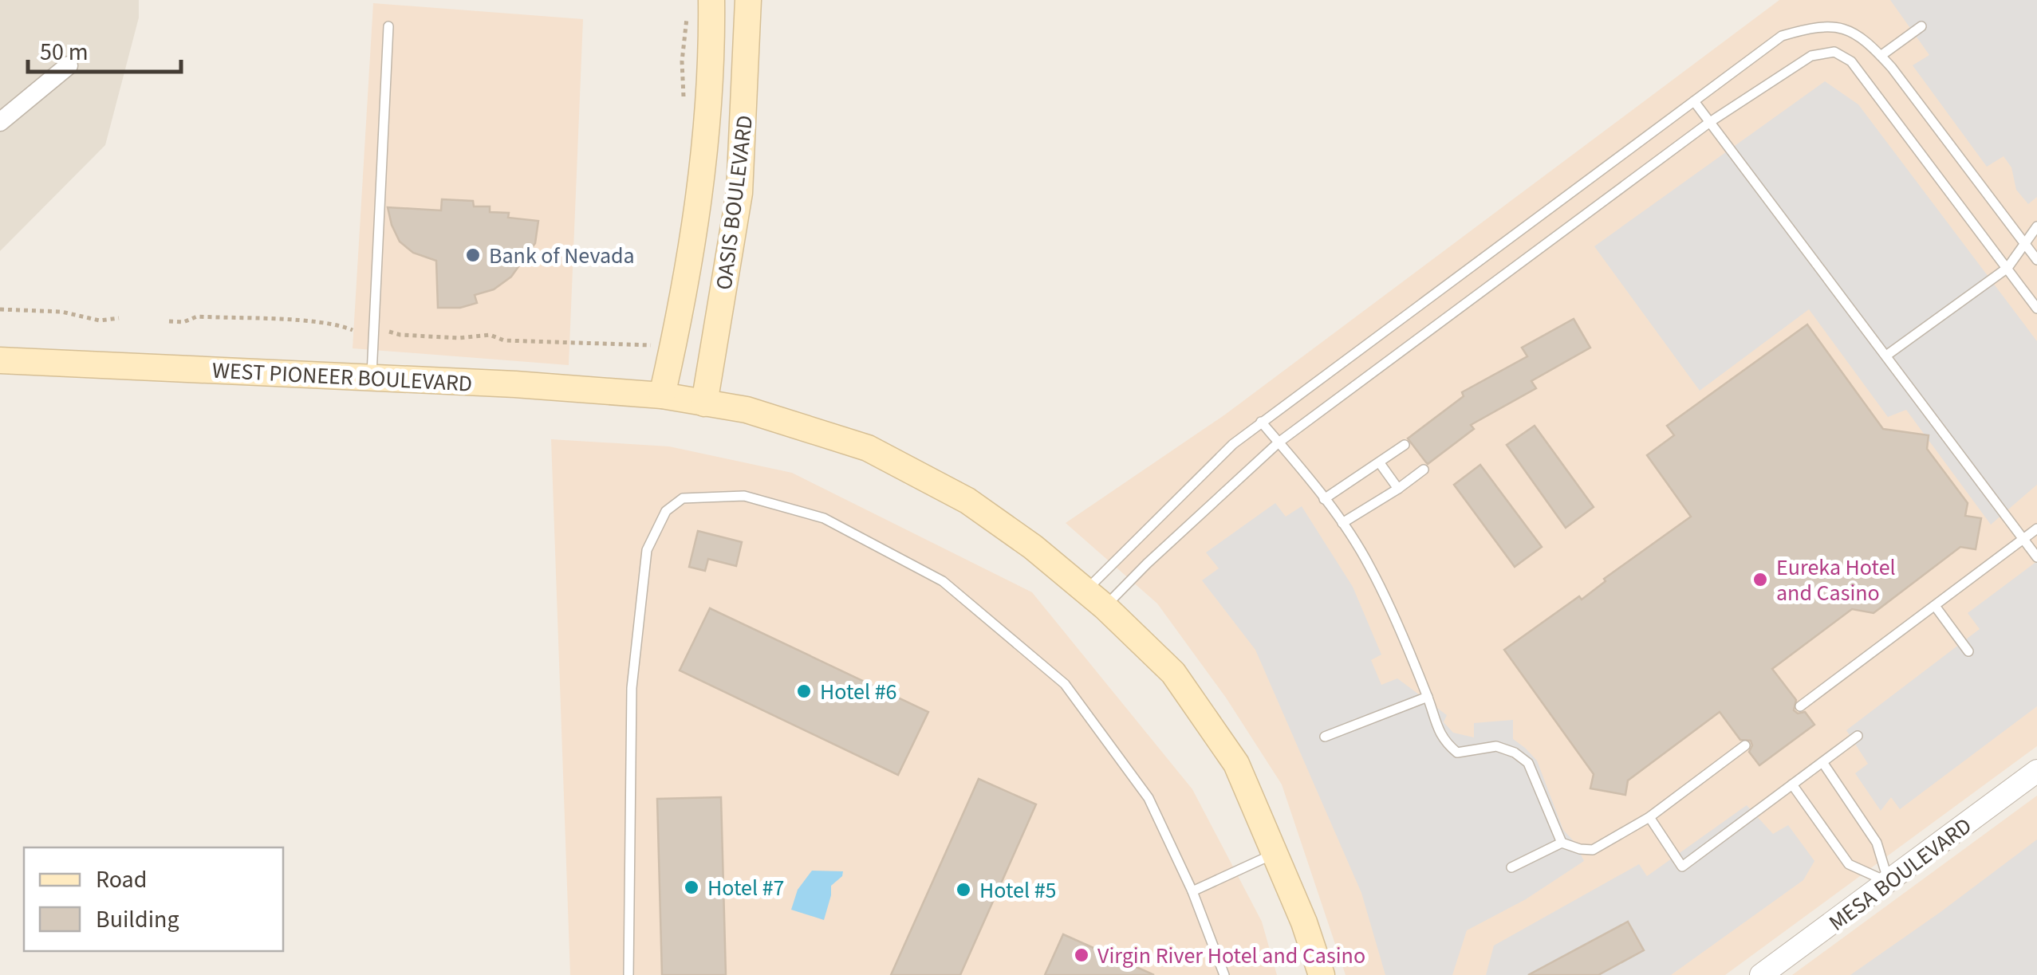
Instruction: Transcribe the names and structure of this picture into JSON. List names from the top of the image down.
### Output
{
  "streets": {
    "main road": ["OASIS BOULEVARD", "WEST PIONEER BOULEVARD"],
    "street": ["MESA BOULEVARD"]
  },
  "crossings": [
    ["OASIS BOULEVARD", "WEST PIONEER BOULEVARD"]
  ],
  "places": [
    "Bank of Nevada",
    "Eureka Hotel and Casino",
    "Hotel #6",
    "Hotel #7",
    "Hotel #5",
    "Virgin River Hotel and Casino"
  ],
  "legend": ["Road", "Building"],
  "scale_bar": "50 m"
}
